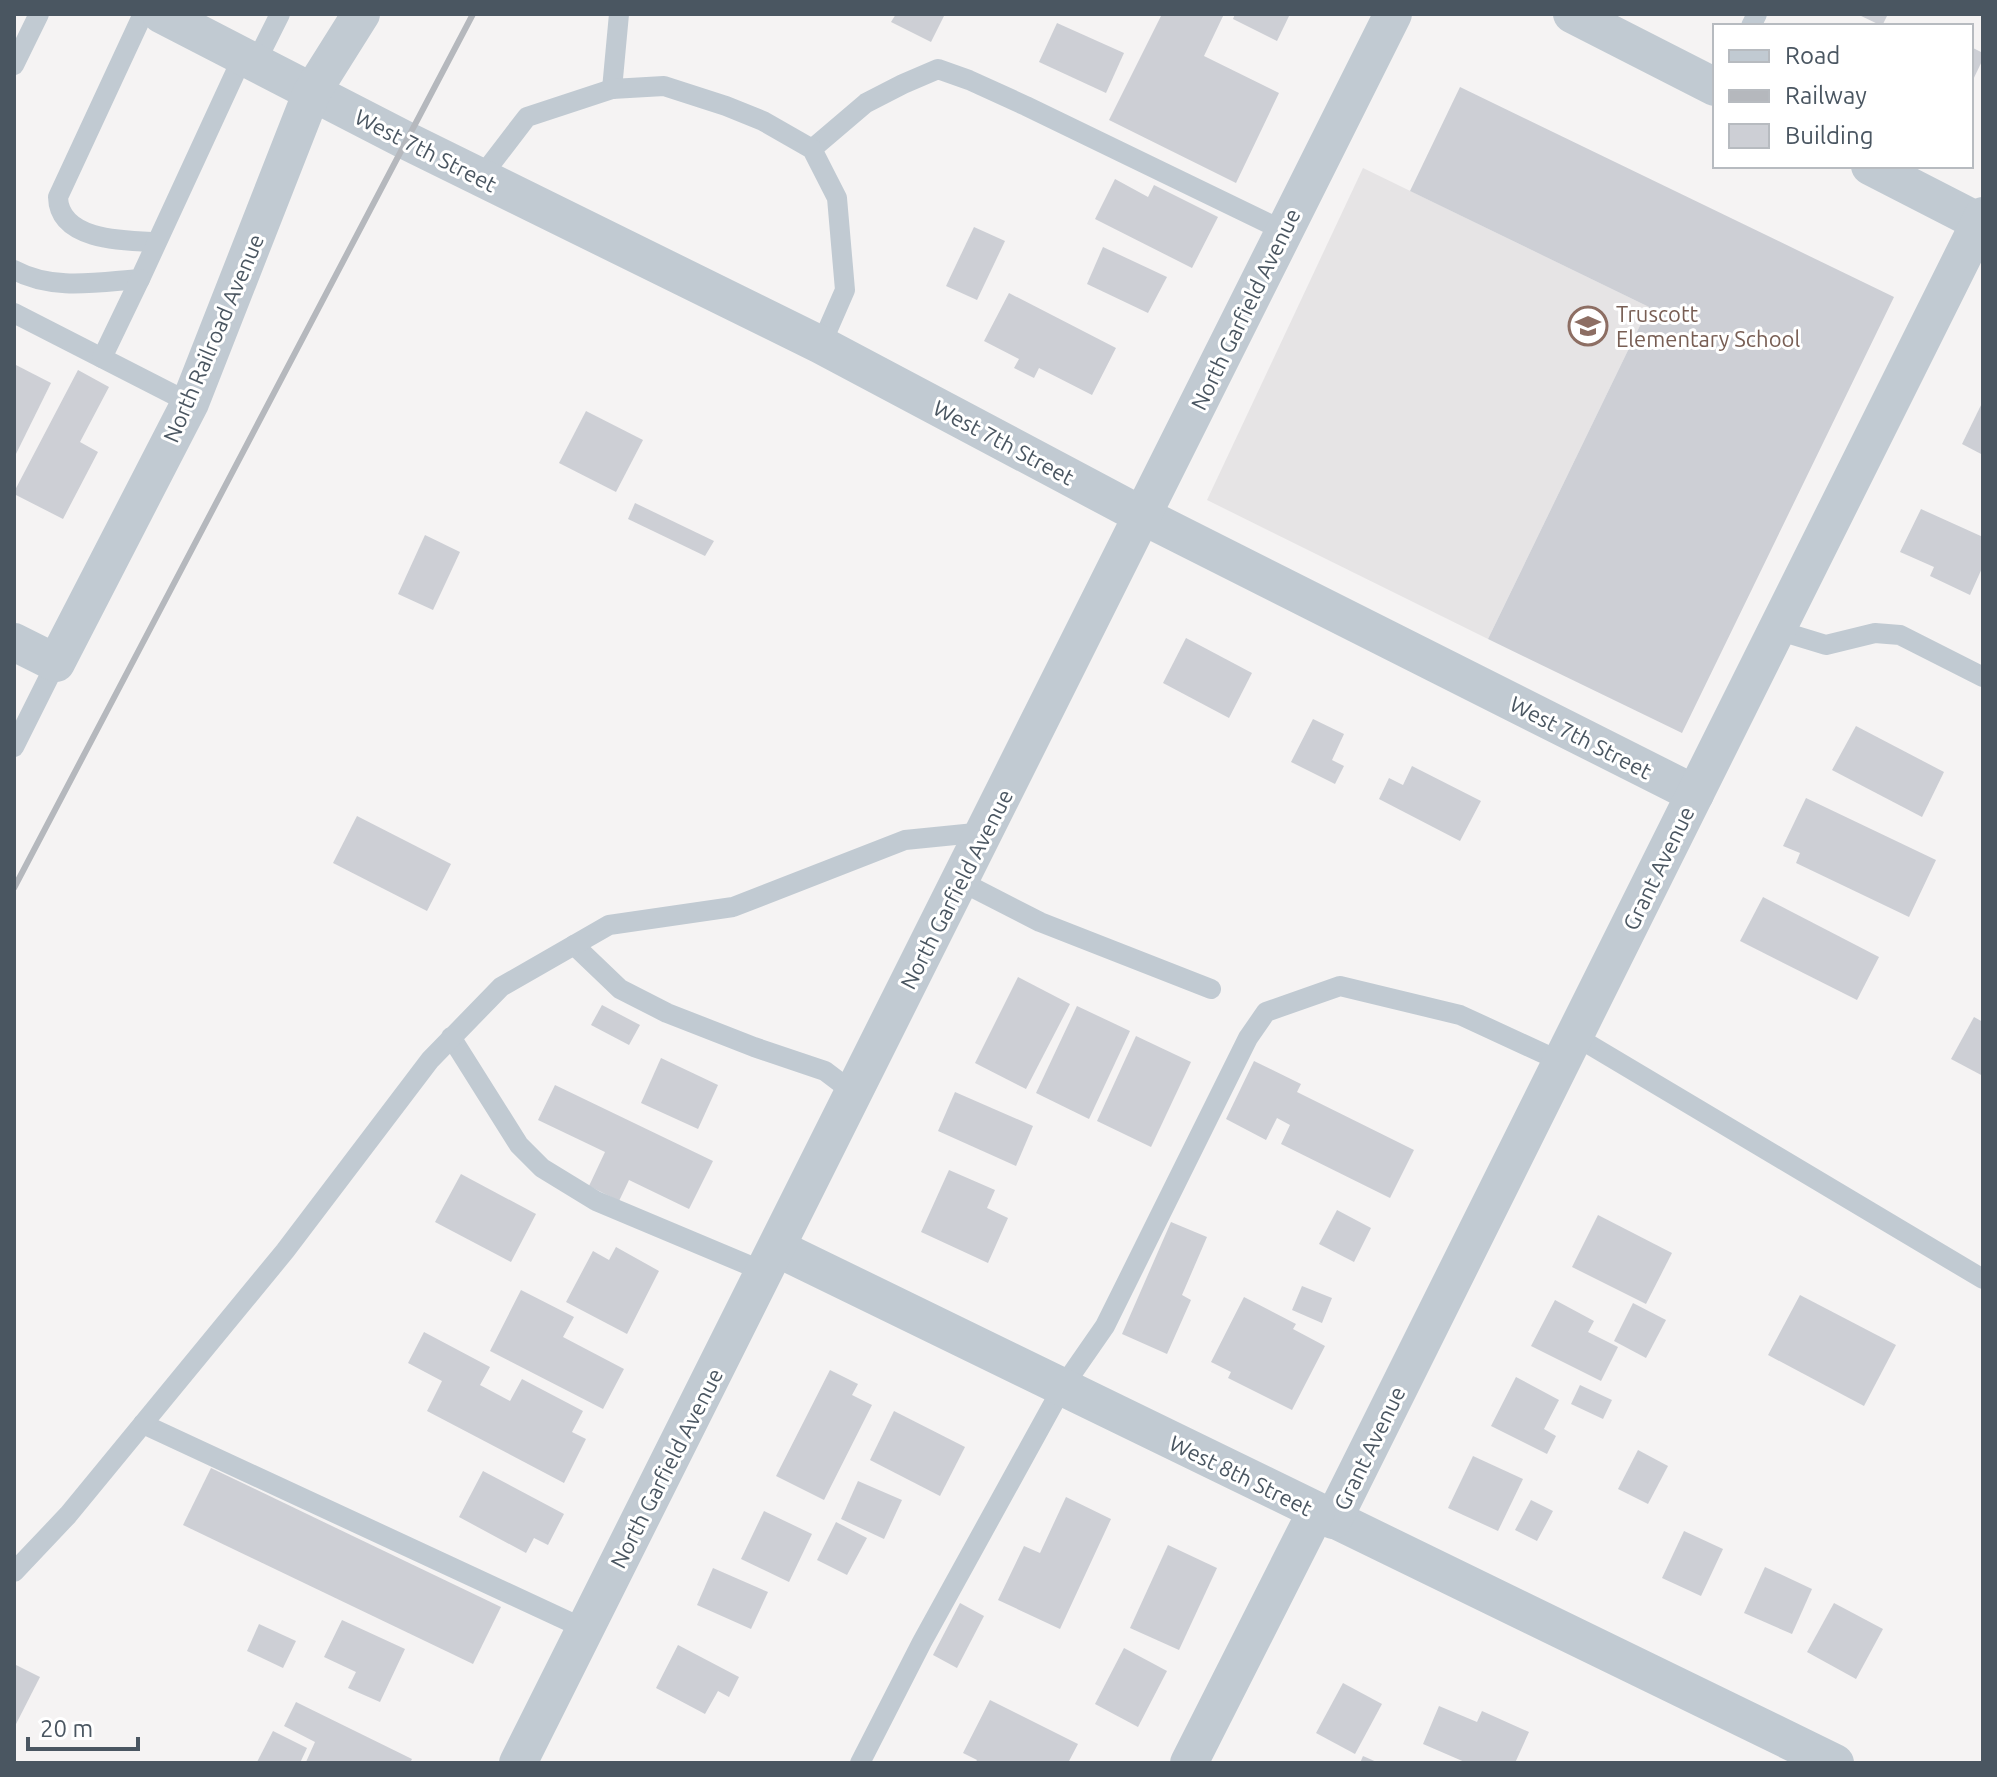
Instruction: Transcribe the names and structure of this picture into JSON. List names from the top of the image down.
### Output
{
  "streets": {
    "street": [
      "West 7th Street",
      "North Garfield Avenue",
      "North Railroad Avenue",
      "Grant Avenue",
      "West 8th Street"
    ]
  },
  "crossings": [
    ["West 7th Street", "North Garfield Avenue"],
    ["West 7th Street", "North Railroad Avenue"],
    ["West 7th Street", "Grant Avenue"],
    ["North Garfield Avenue", "West 8th Street"],
    ["Grant Avenue", "West 8th Street"]
  ],
  "places": {
    "school or university": ["Truscott Elementary School"]
  },
  "legend": ["Road", "Railway", "Building"],
  "scale_bar": "20 m"
}
